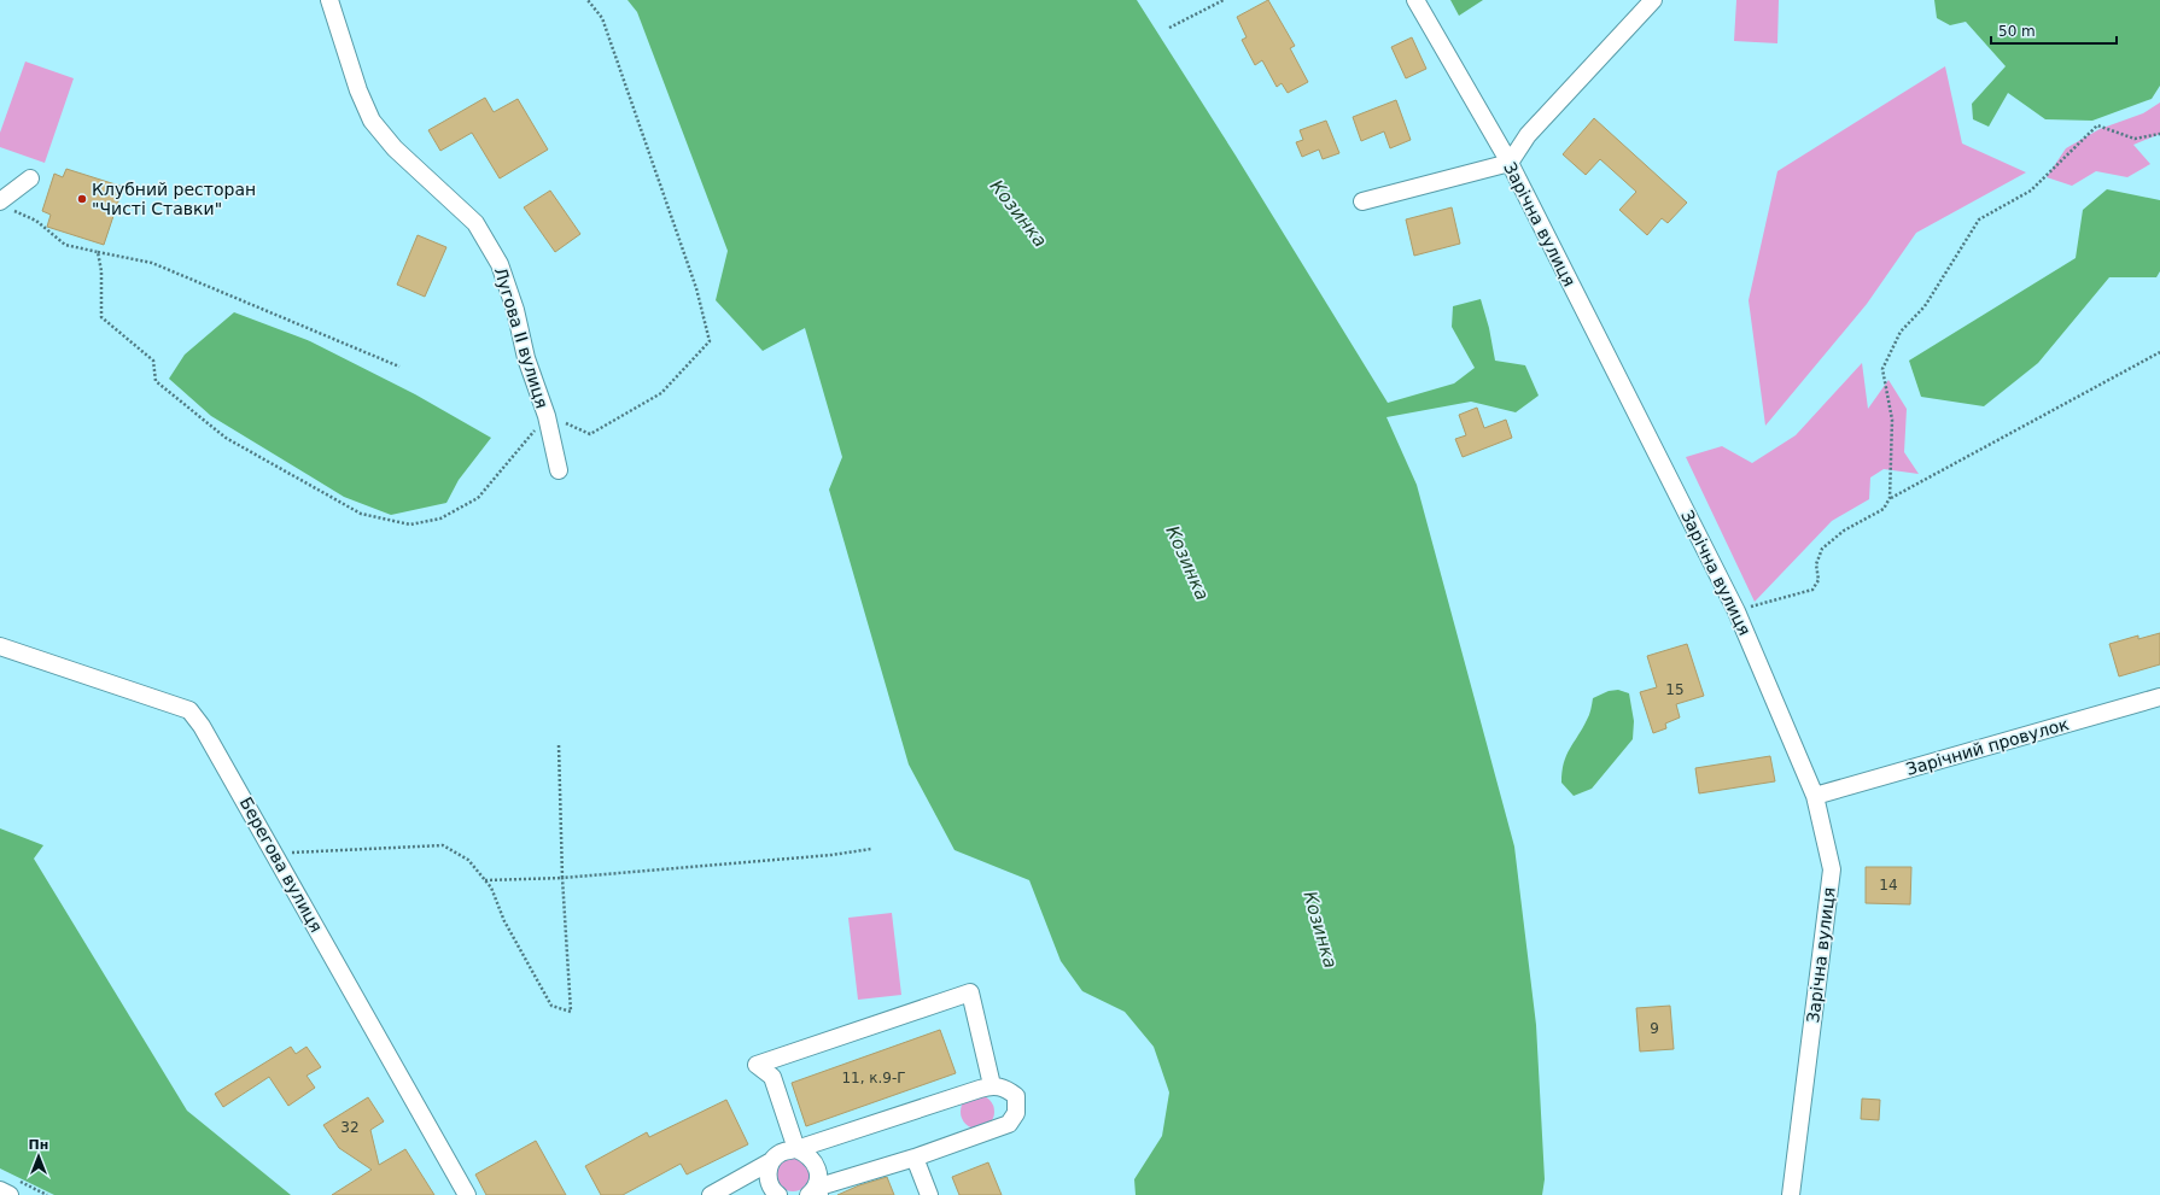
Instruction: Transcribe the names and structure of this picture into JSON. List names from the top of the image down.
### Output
{
  "streets": {
    "street": [
      "Зарічна вулиця",
      "Лугова II вулиця",
      "Зарічний провулок",
      "Берегова вулиця"
    ]
  },
  "crossings": [
    ["Зарічна вулиця", "Зарічний провулок"]
  ],
  "water": ["Козинка"],
  "places": ["Клубний ресторан \"Чисті Ставки\""],
  "house_numbers": [
    "15",
    "14",
    "9",
    "11, к.9-Г",
    "32"
  ],
  "scale_bar": "50 m",
  "north": "top"
}
